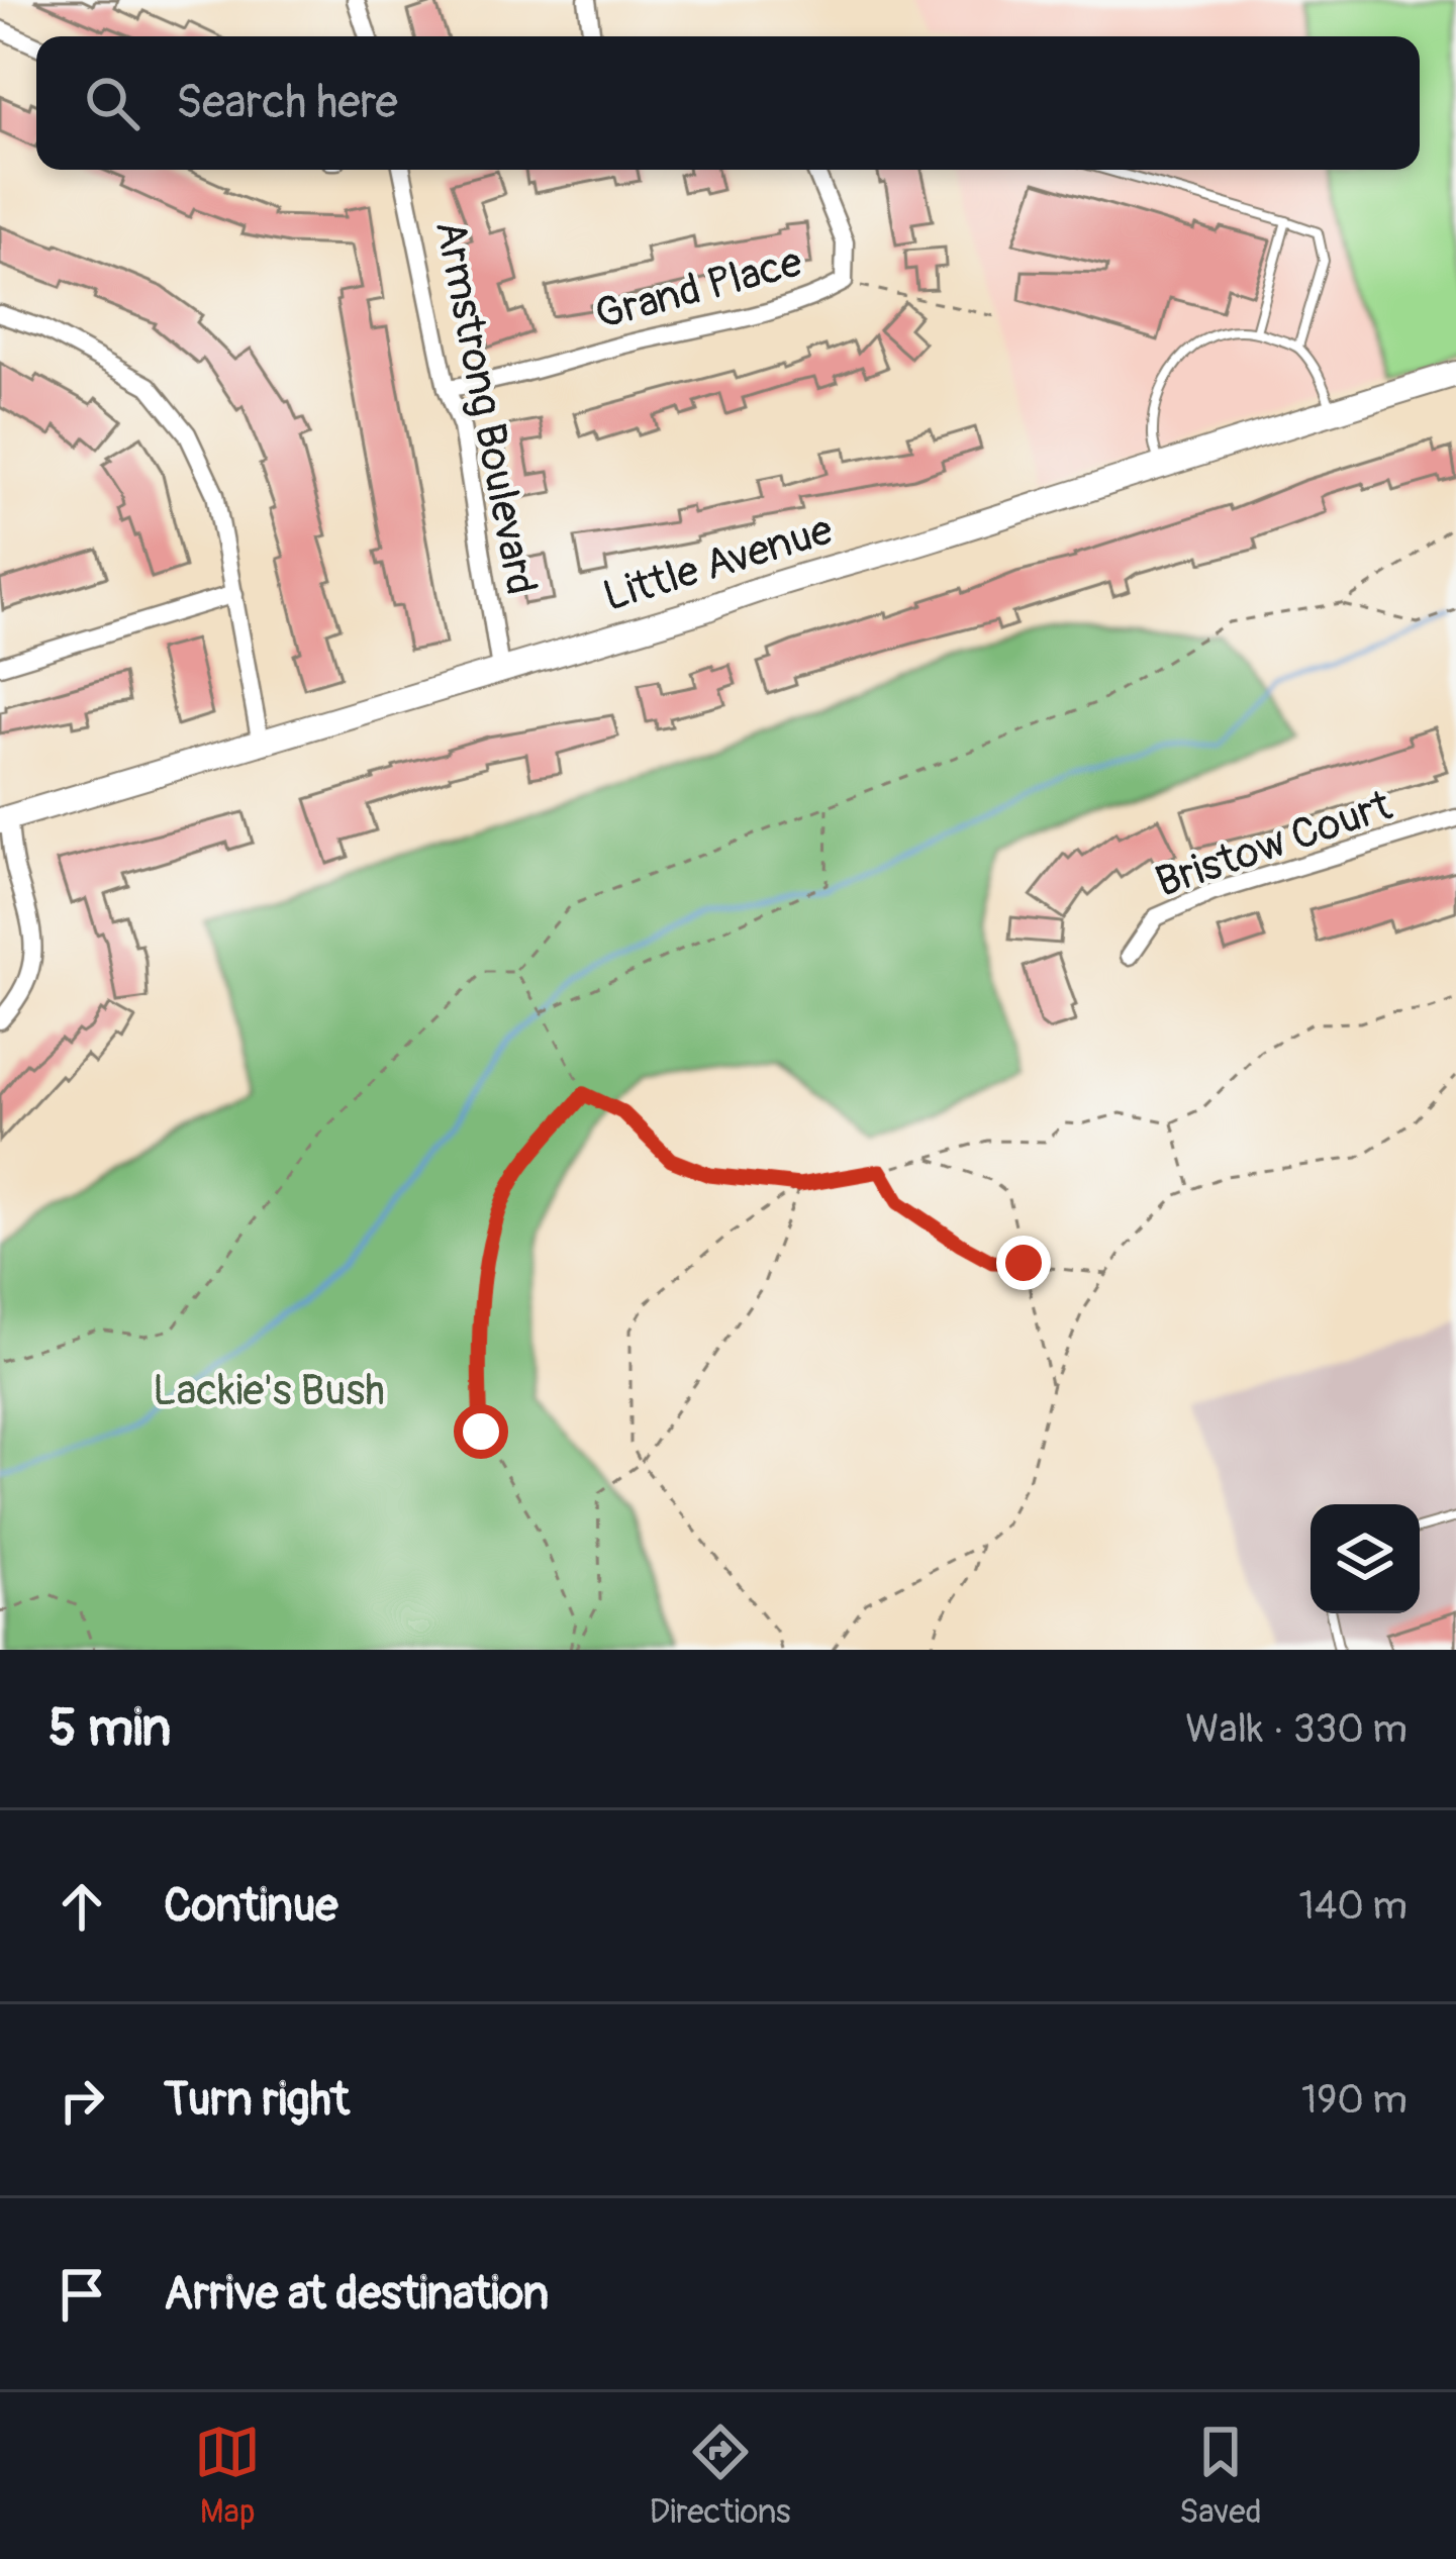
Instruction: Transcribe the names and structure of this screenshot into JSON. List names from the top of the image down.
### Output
{
  "streets": {
    "street": [
      "Grand Place",
      "Armstrong Boulevard",
      "Little Avenue",
      "Bristow Court"
    ]
  },
  "crossings": [
    ["Grand Place", "Armstrong Boulevard"],
    ["Armstrong Boulevard", "Little Avenue"]
  ],
  "parks": ["Lackie's Bush"],
  "page": {
    "search": "Search here",
    "heading": ["5 min", "Walk · 330 m"],
    "list": [
      ["Continue", "140 m"],
      ["Turn right", "190 m"],
      "Arrive at destination"
    ],
    "nav": ["Map", "Directions", "Saved"]
  }
}
